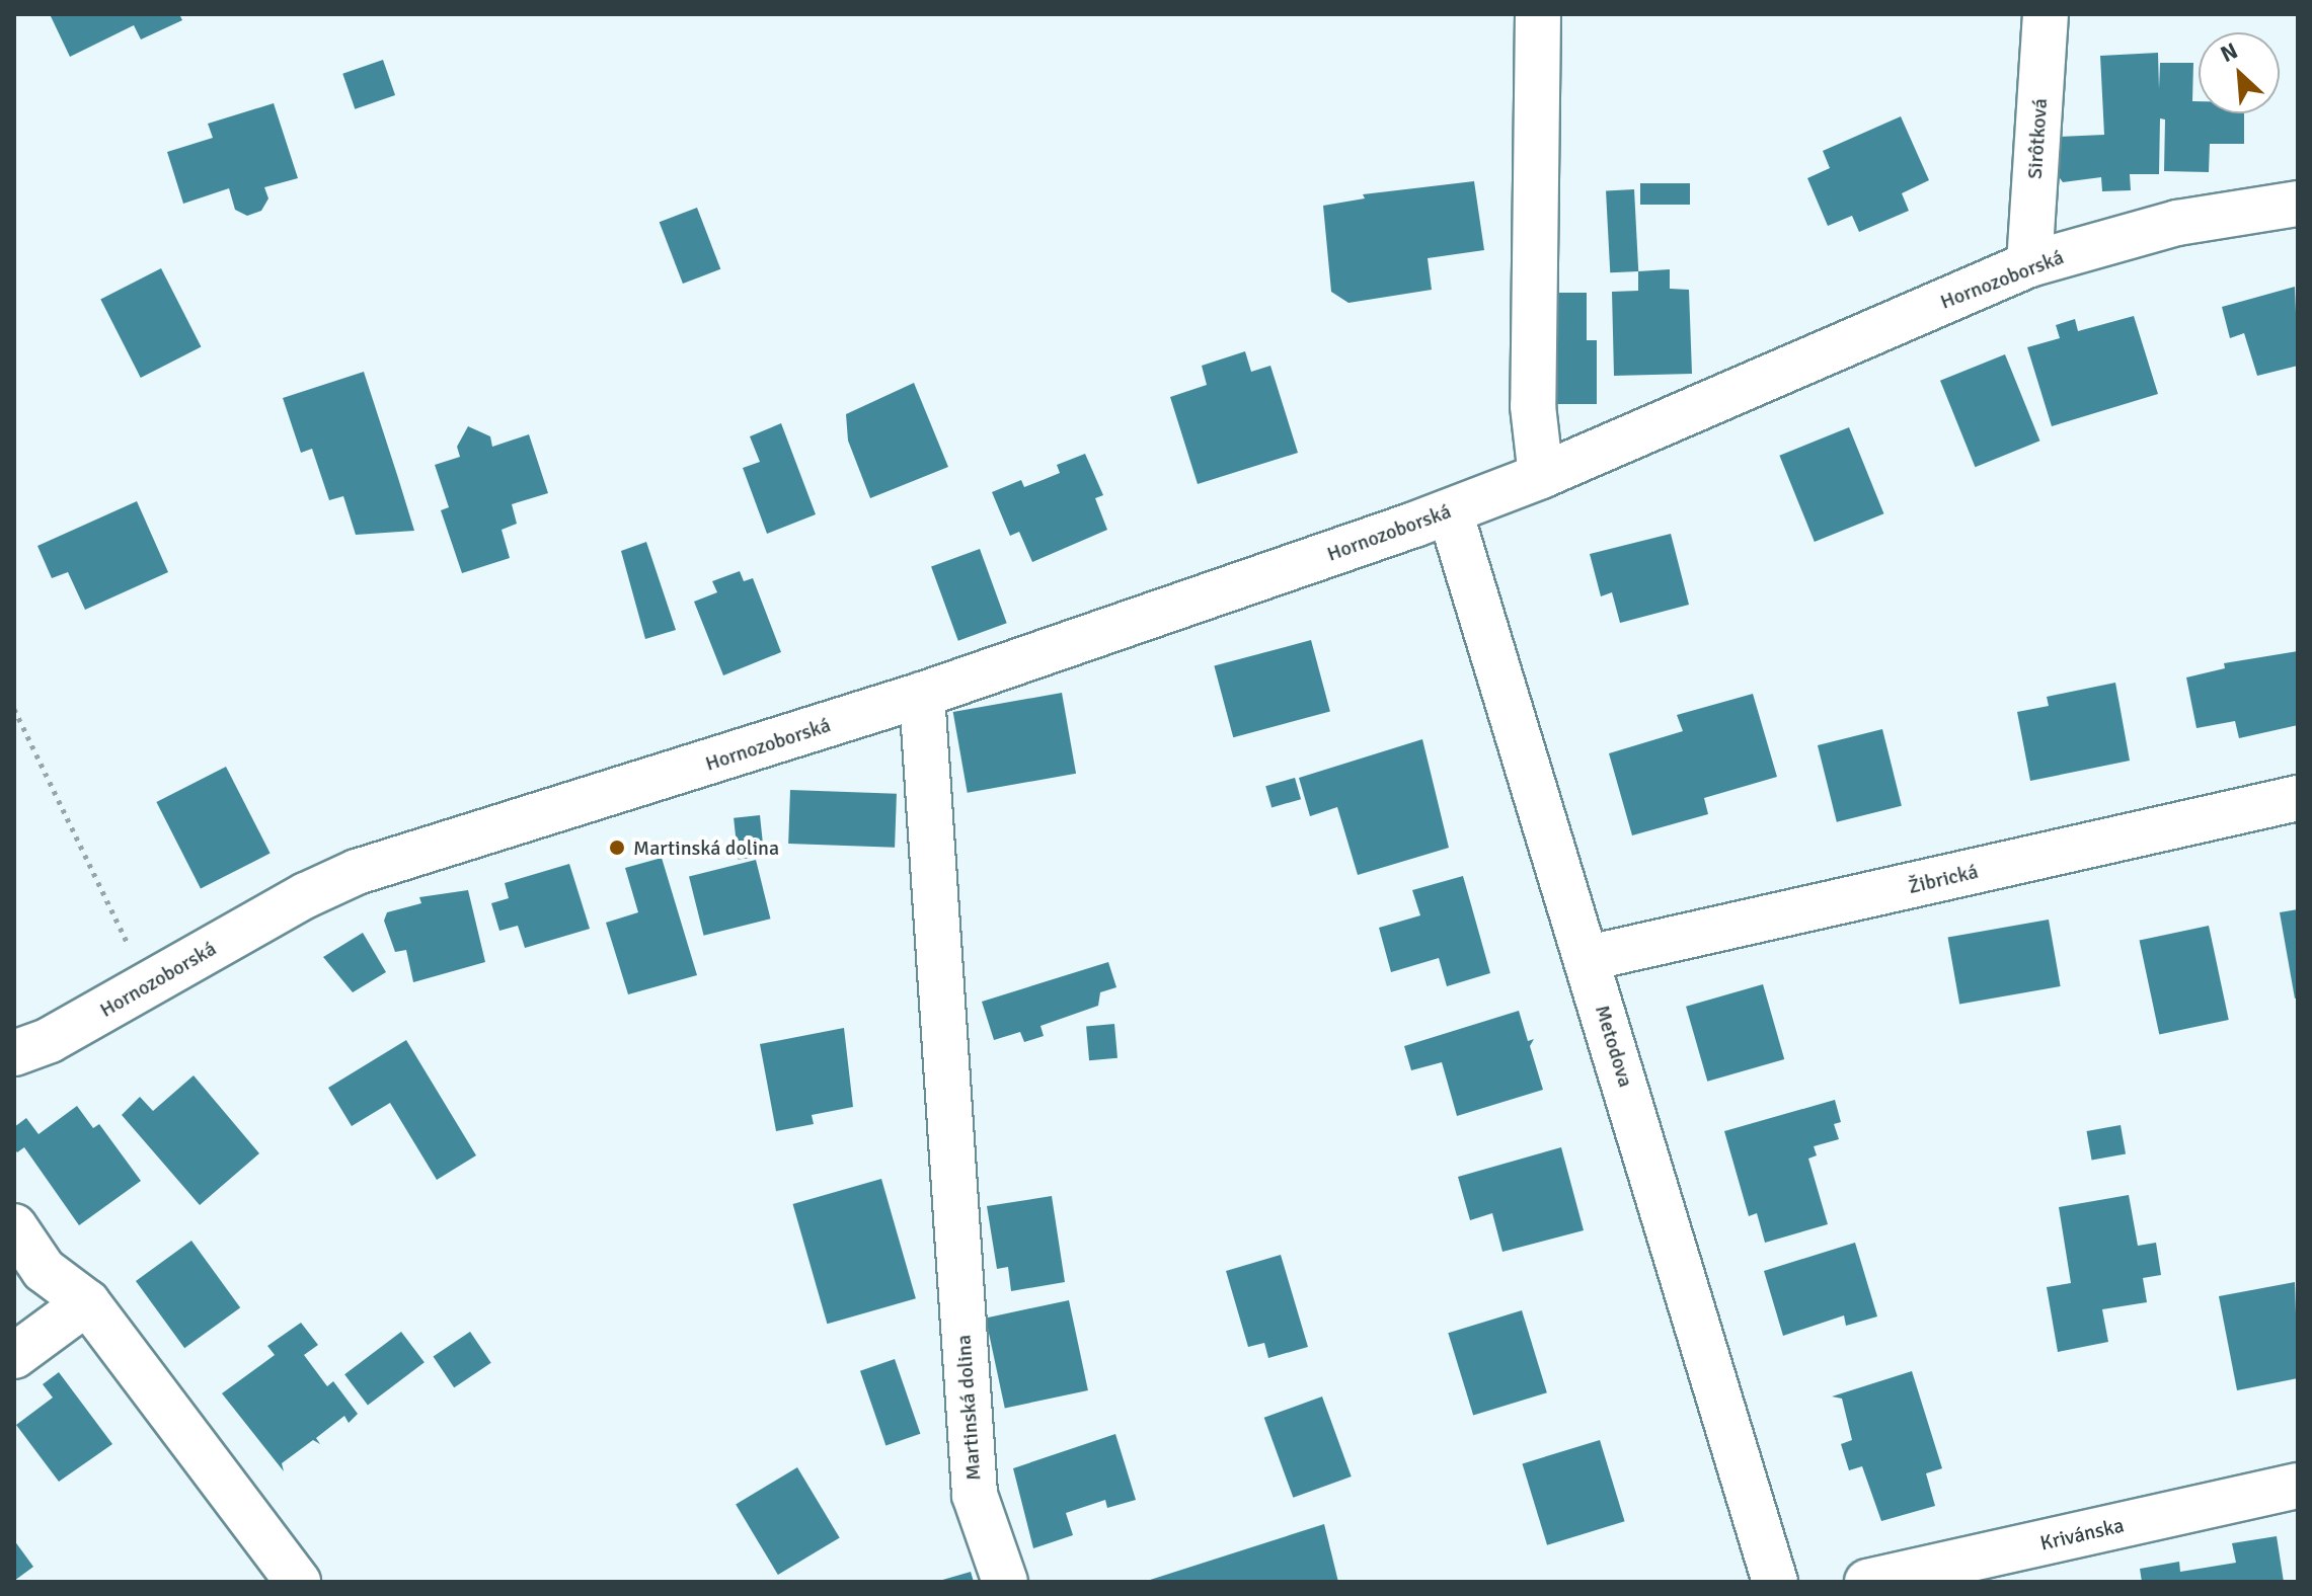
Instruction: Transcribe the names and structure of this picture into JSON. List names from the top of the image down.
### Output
{
  "streets": {
    "street": [
      "Sirôtková",
      "Hornozoborská",
      "Žibrická",
      "Metodova",
      "Martinská dolina",
      "Krivánska"
    ]
  },
  "crossings": [
    ["Sirôtková", "Hornozoborská"],
    ["Hornozoborská", "Metodova"],
    ["Hornozoborská", "Martinská dolina"],
    ["Žibrická", "Metodova"]
  ],
  "places": ["Martinská dolina"],
  "north": "top left"
}
